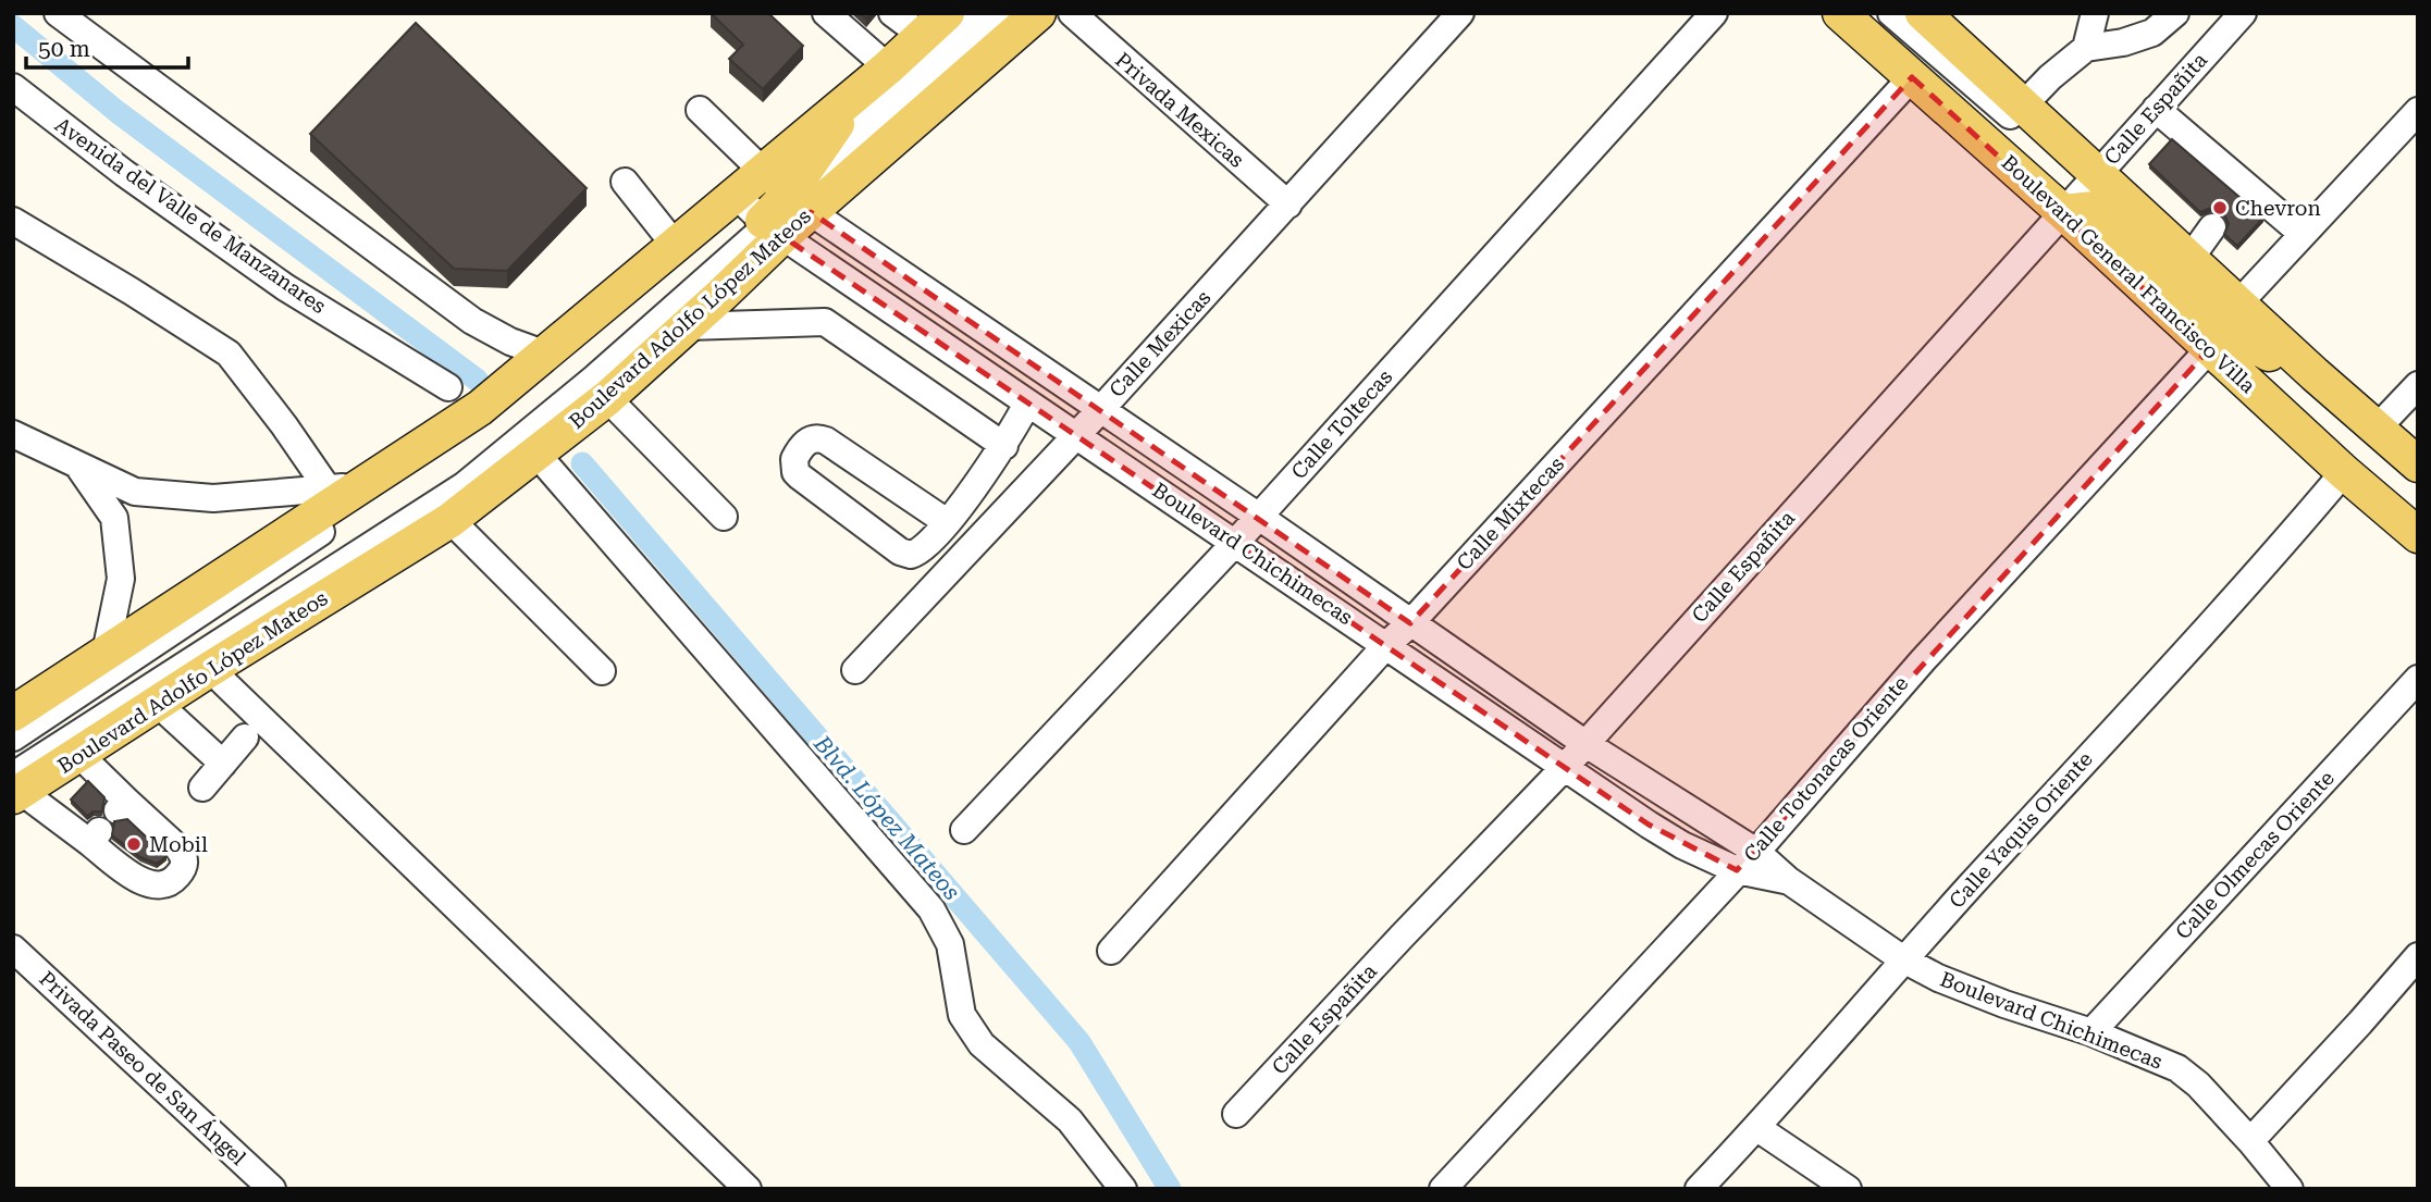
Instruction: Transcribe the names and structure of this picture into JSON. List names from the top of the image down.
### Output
{
  "streets": {
    "main road": ["Boulevard General Francisco Villa", "Boulevard Adolfo López Mateos"],
    "street": [
      "Calle Españita",
      "Privada Mexicas",
      "Avenida del Valle de Manzanares",
      "Calle Mexicas",
      "Calle Toltecas",
      "Calle Mixtecas",
      "Boulevard Chichimecas",
      "Calle Totonacas Oriente",
      "Calle Yaquis Oriente",
      "Calle Olmecas Oriente",
      "Privada Paseo de San Ángel"
    ]
  },
  "crossings": [
    ["Calle Españita", "Boulevard General Francisco Villa"],
    ["Calle Españita", "Boulevard Chichimecas"],
    ["Privada Mexicas", "Calle Mexicas"],
    ["Boulevard General Francisco Villa", "Calle Mixtecas"],
    ["Boulevard General Francisco Villa", "Calle Totonacas Oriente"],
    ["Boulevard General Francisco Villa", "Calle Yaquis Oriente"],
    ["Boulevard Adolfo López Mateos", "Boulevard Chichimecas"],
    ["Calle Mexicas", "Boulevard Chichimecas"],
    ["Calle Toltecas", "Boulevard Chichimecas"],
    ["Calle Mixtecas", "Boulevard Chichimecas"],
    ["Boulevard Chichimecas", "Calle Totonacas Oriente"],
    ["Boulevard Chichimecas", "Calle Yaquis Oriente"],
    ["Boulevard Chichimecas", "Calle Olmecas Oriente"]
  ],
  "water": ["Blvd. López Mateos"],
  "places": ["Chevron", "Mobil"],
  "scale_bar": "50 m"
}
